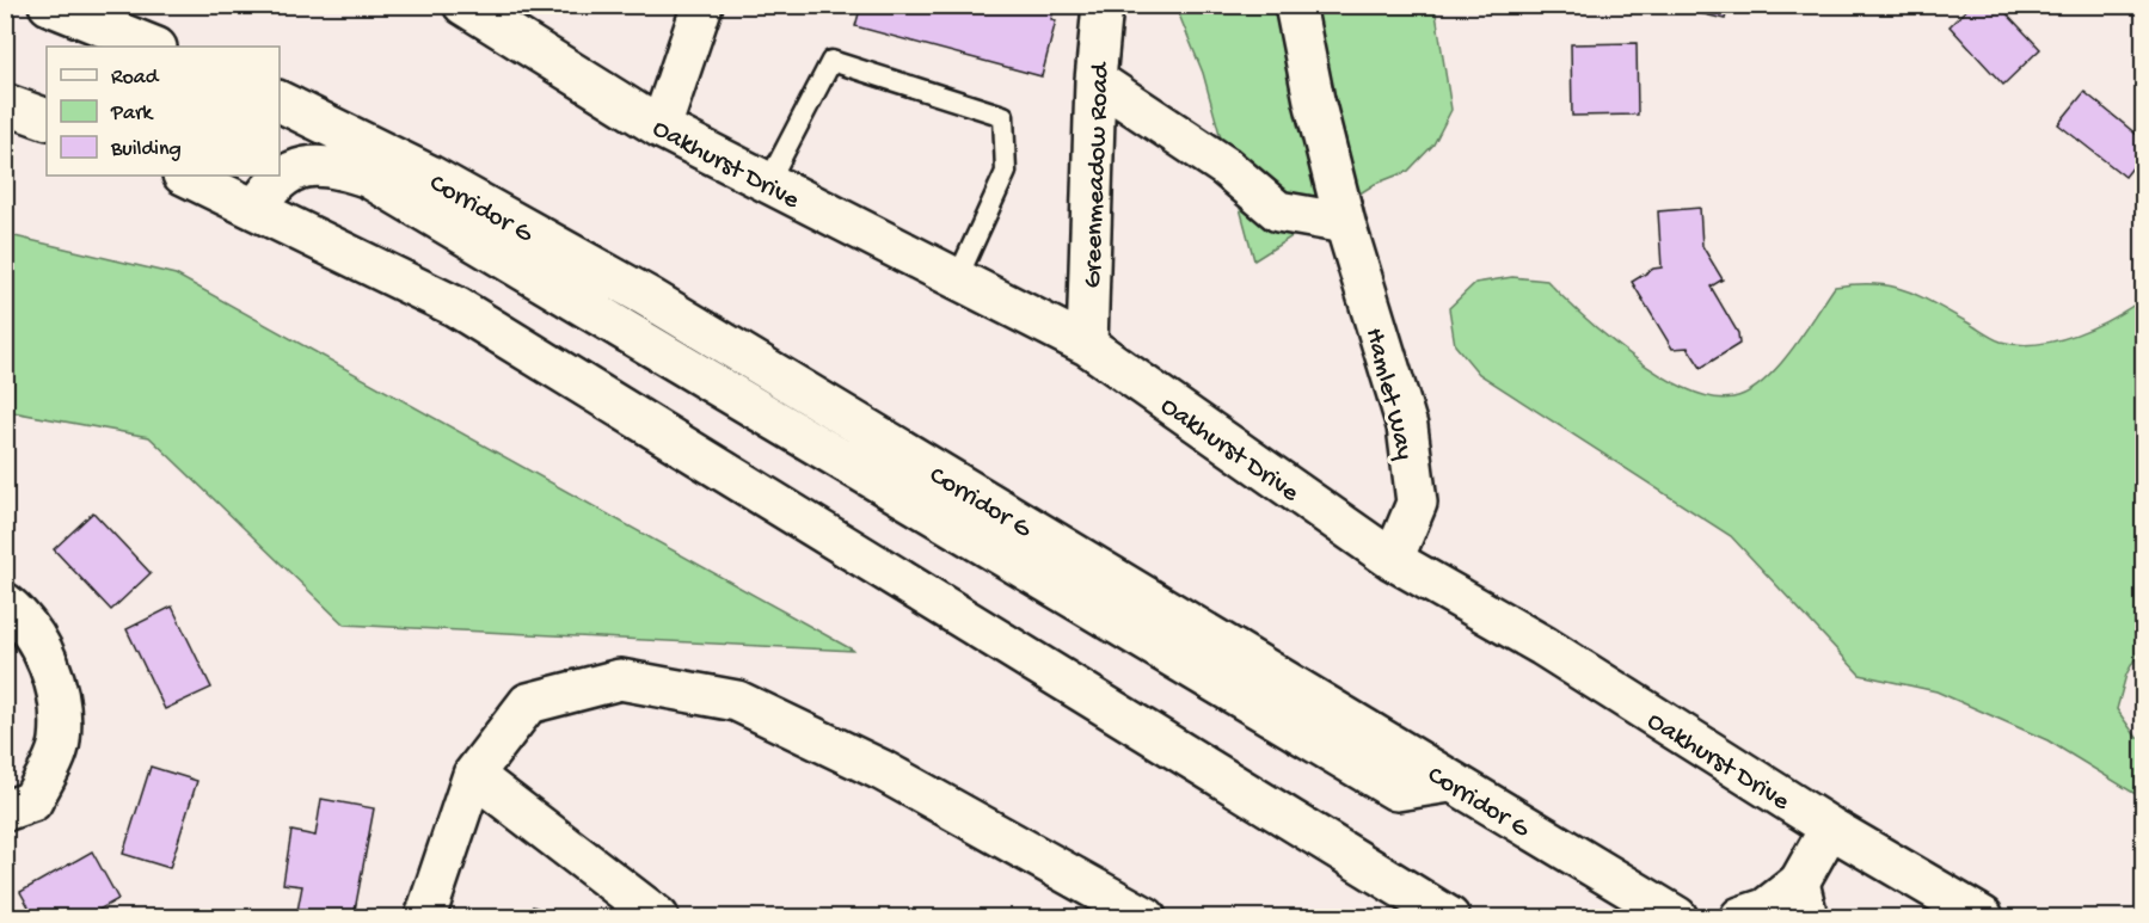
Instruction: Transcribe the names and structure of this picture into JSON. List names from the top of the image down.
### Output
{
  "streets": {
    "main road": [
      "Oakhurst Drive",
      "Greenmeadow Road",
      "Corridor G",
      "Hamlet Way"
    ]
  },
  "crossings": [
    ["Oakhurst Drive", "Greenmeadow Road"],
    ["Oakhurst Drive", "Hamlet Way"]
  ],
  "legend": ["Road", "Park", "Building"]
}
